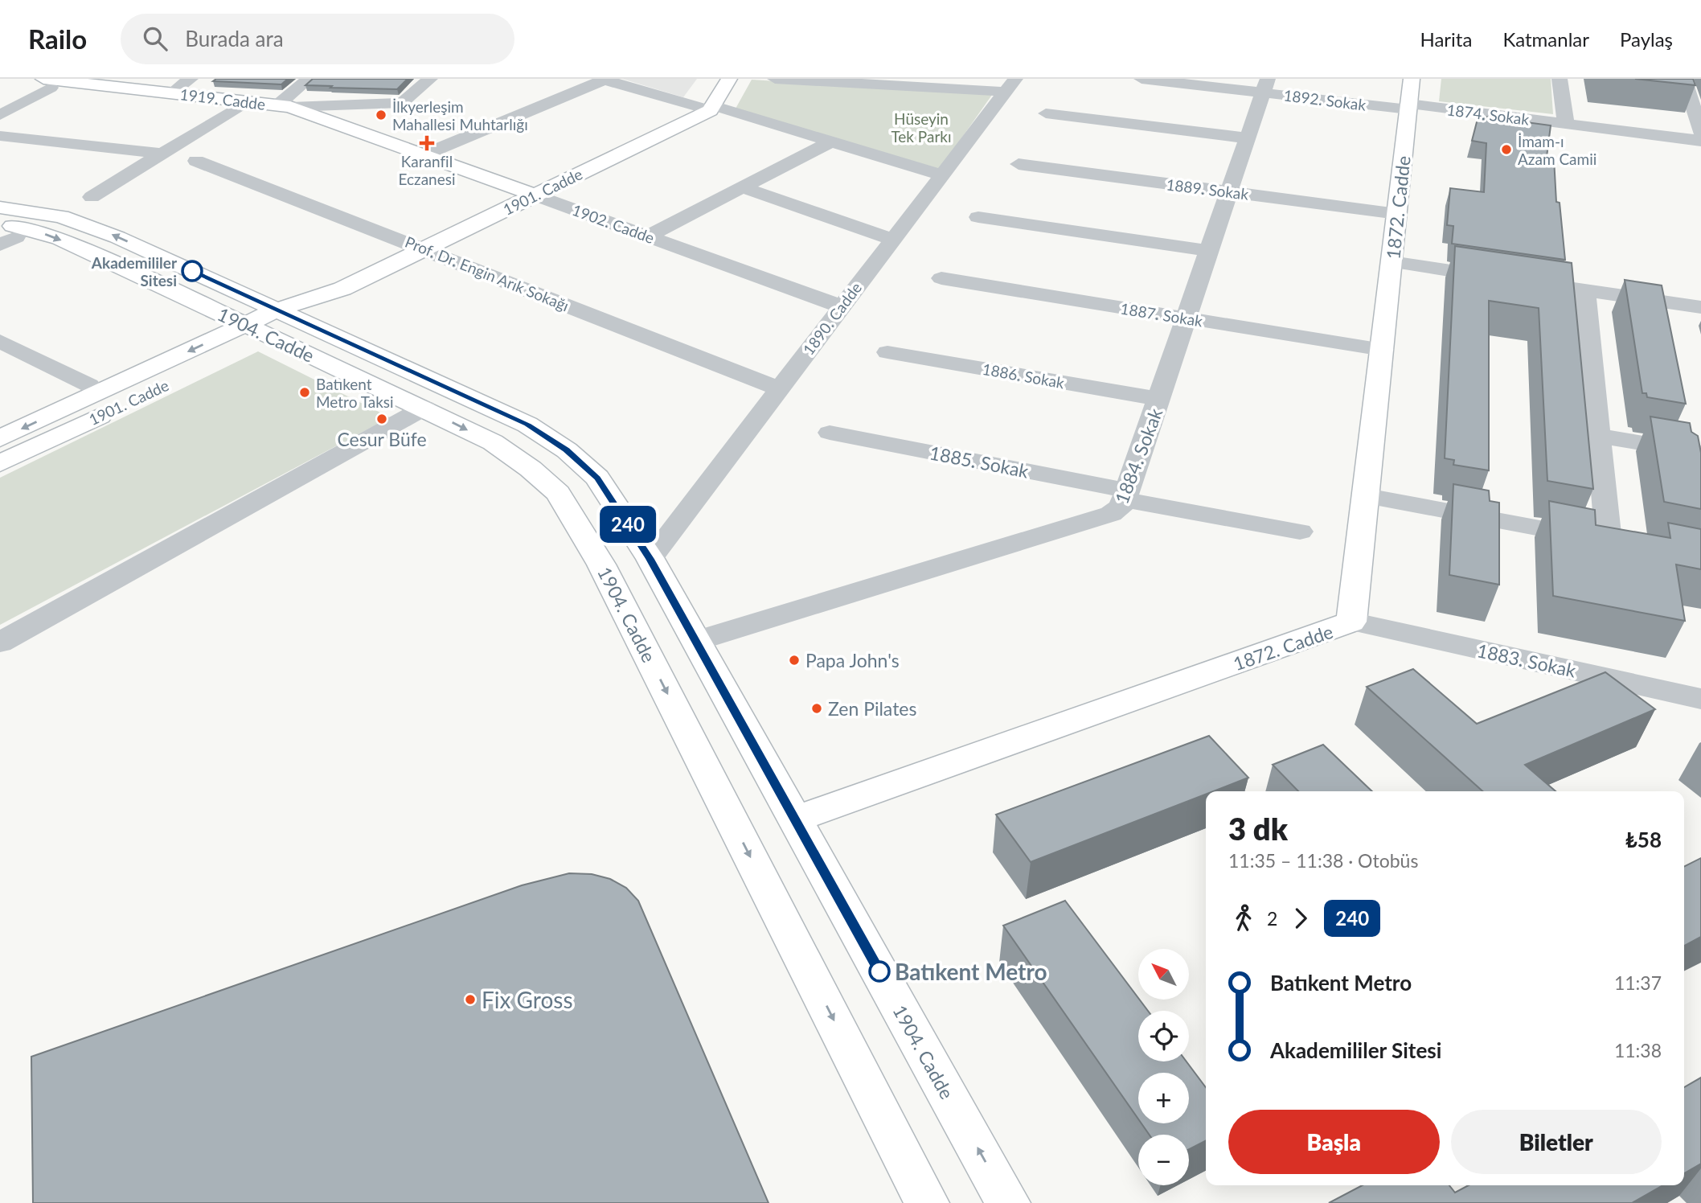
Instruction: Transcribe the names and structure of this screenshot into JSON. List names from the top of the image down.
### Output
{
  "streets": {
    "street": [
      "1919. Cadde",
      "1892. Sokak",
      "1874. Sokak",
      "1889. Sokak",
      "1901. Cadde",
      "1872. Cadde",
      "1902. Cadde",
      "Prof. Dr. Engin Arık Sokağı",
      "1887. Sokak",
      "1890. Cadde",
      "1904. Cadde",
      "1886. Sokak",
      "1884. Sokak",
      "1885. Sokak",
      "1883. Sokak"
    ]
  },
  "crossings": [
    ["1919. Cadde", "1902. Cadde"],
    ["1892. Sokak", "1874. Sokak"],
    ["1892. Sokak", "1872. Cadde"],
    ["1892. Sokak", "1884. Sokak"],
    ["1874. Sokak", "1872. Cadde"],
    ["1889. Sokak", "1872. Cadde"],
    ["1889. Sokak", "1884. Sokak"],
    ["1901. Cadde", "1902. Cadde"],
    ["1901. Cadde", "Prof. Dr. Engin Arık Sokağı"],
    ["1901. Cadde", "1904. Cadde"],
    ["1872. Cadde", "1887. Sokak"],
    ["1872. Cadde", "1904. Cadde"],
    ["1872. Cadde", "1883. Sokak"],
    ["1902. Cadde", "1890. Cadde"],
    ["Prof. Dr. Engin Arık Sokağı", "1890. Cadde"],
    ["1887. Sokak", "1884. Sokak"],
    ["1890. Cadde", "1904. Cadde"],
    ["1904. Cadde", "1884. Sokak"],
    ["1886. Sokak", "1884. Sokak"],
    ["1884. Sokak", "1885. Sokak"]
  ],
  "parks": ["Hüseyin Tek Parkı"],
  "places": {
    "other": [
      "İlkyerleşim Mahallesi Muhtarlığı",
      "İmam-ı Azam Camii",
      "Akademililer Sitesi",
      "Batıkent Metro Taksi",
      "Cesur Büfe",
      "Papa John's",
      "Zen Pilates",
      "Batıkent Metro",
      "Fix Gross"
    ],
    "health": ["Karanfil Eczanesi"]
  },
  "lines": ["bus line 240"],
  "north": "top left",
  "page": {
    "header": "Railo",
    "search": "Burada ara",
    "nav": ["Harita", "Katmanlar", "Paylaş"],
    "on_map": "240",
    "heading": ["3 dk", "11:35 – 11:38 · Otobüs", "₺58"],
    "legs": ["2", "240"],
    "map_buttons": ["+", "−"],
    "list": [
      {
        "name": "Batıkent Metro",
        "value": "11:37"
      },
      {
        "name": "Akademililer Sitesi",
        "value": "11:38"
      }
    ],
    "buttons": ["Başla", "Biletler"]
  }
}
